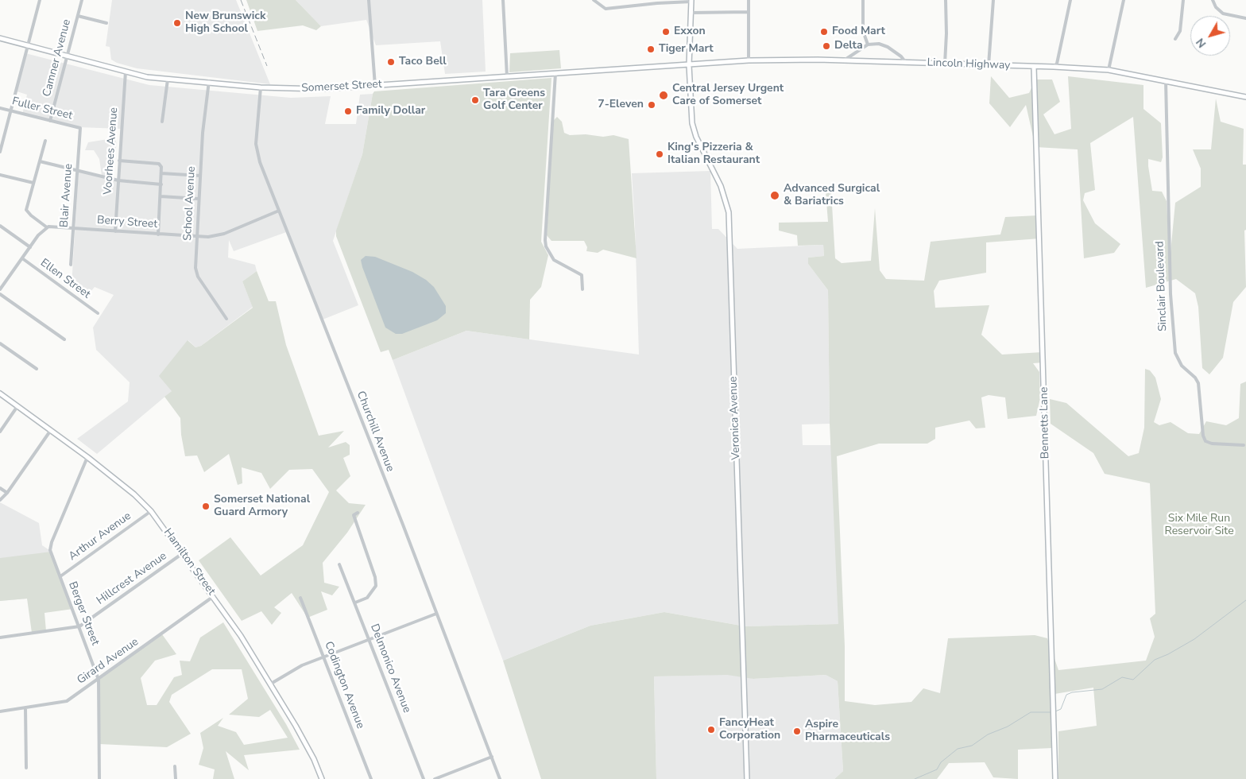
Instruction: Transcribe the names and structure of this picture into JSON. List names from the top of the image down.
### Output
{
  "streets": {
    "main road": [
      "Lincoln Highway",
      "Somerset Street",
      "Veronica Avenue",
      "Bennetts Lane",
      "Hamilton Street"
    ],
    "street": [
      "Camner Avenue",
      "Fuller Street",
      "Voorhees Avenue",
      "Blair Avenue",
      "School Avenue",
      "Berry Street",
      "Ellen Street",
      "Sinclair Boulevard",
      "Churchill Avenue",
      "Arthur Avenue",
      "Hillcrest Avenue",
      "Berger Street",
      "Girard Avenue",
      "Delmonico Avenue",
      "Codington Avenue"
    ]
  },
  "crossings": [
    ["Camner Avenue", "Somerset Street"],
    ["Camner Avenue", "Fuller Street"],
    ["Lincoln Highway", "Somerset Street"],
    ["Lincoln Highway", "Sinclair Boulevard"],
    ["Lincoln Highway", "Veronica Avenue"],
    ["Lincoln Highway", "Bennetts Lane"],
    ["Somerset Street", "Voorhees Avenue"],
    ["Somerset Street", "School Avenue"],
    ["Somerset Street", "Veronica Avenue"],
    ["Somerset Street", "Churchill Avenue"],
    ["Fuller Street", "Blair Avenue"],
    ["Voorhees Avenue", "Berry Street"],
    ["Blair Avenue", "Berry Street"],
    ["School Avenue", "Berry Street"],
    ["Berry Street", "Churchill Avenue"],
    ["Arthur Avenue", "Hamilton Street"],
    ["Arthur Avenue", "Berger Street"],
    ["Hamilton Street", "Hillcrest Avenue"],
    ["Hamilton Street", "Berger Street"],
    ["Hamilton Street", "Girard Avenue"],
    ["Hillcrest Avenue", "Berger Street"],
    ["Berger Street", "Girard Avenue"]
  ],
  "parks": ["Six Mile Run Reservoir Site"],
  "places": [
    "New Brunswick High School",
    "Exxon",
    "Food Mart",
    "Delta",
    "Tiger Mart",
    "Taco Bell",
    "Central Jersey Urgent Care of Somerset",
    "Tara Greens Golf Center",
    "7-Eleven",
    "Family Dollar",
    "King's Pizzeria & Italian Restaurant",
    "Advanced Surgical & Bariatrics",
    "Somerset National Guard Armory",
    "FancyHeat Corporation",
    "Aspire Pharmaceuticals"
  ],
  "north": "bottom left"
}
